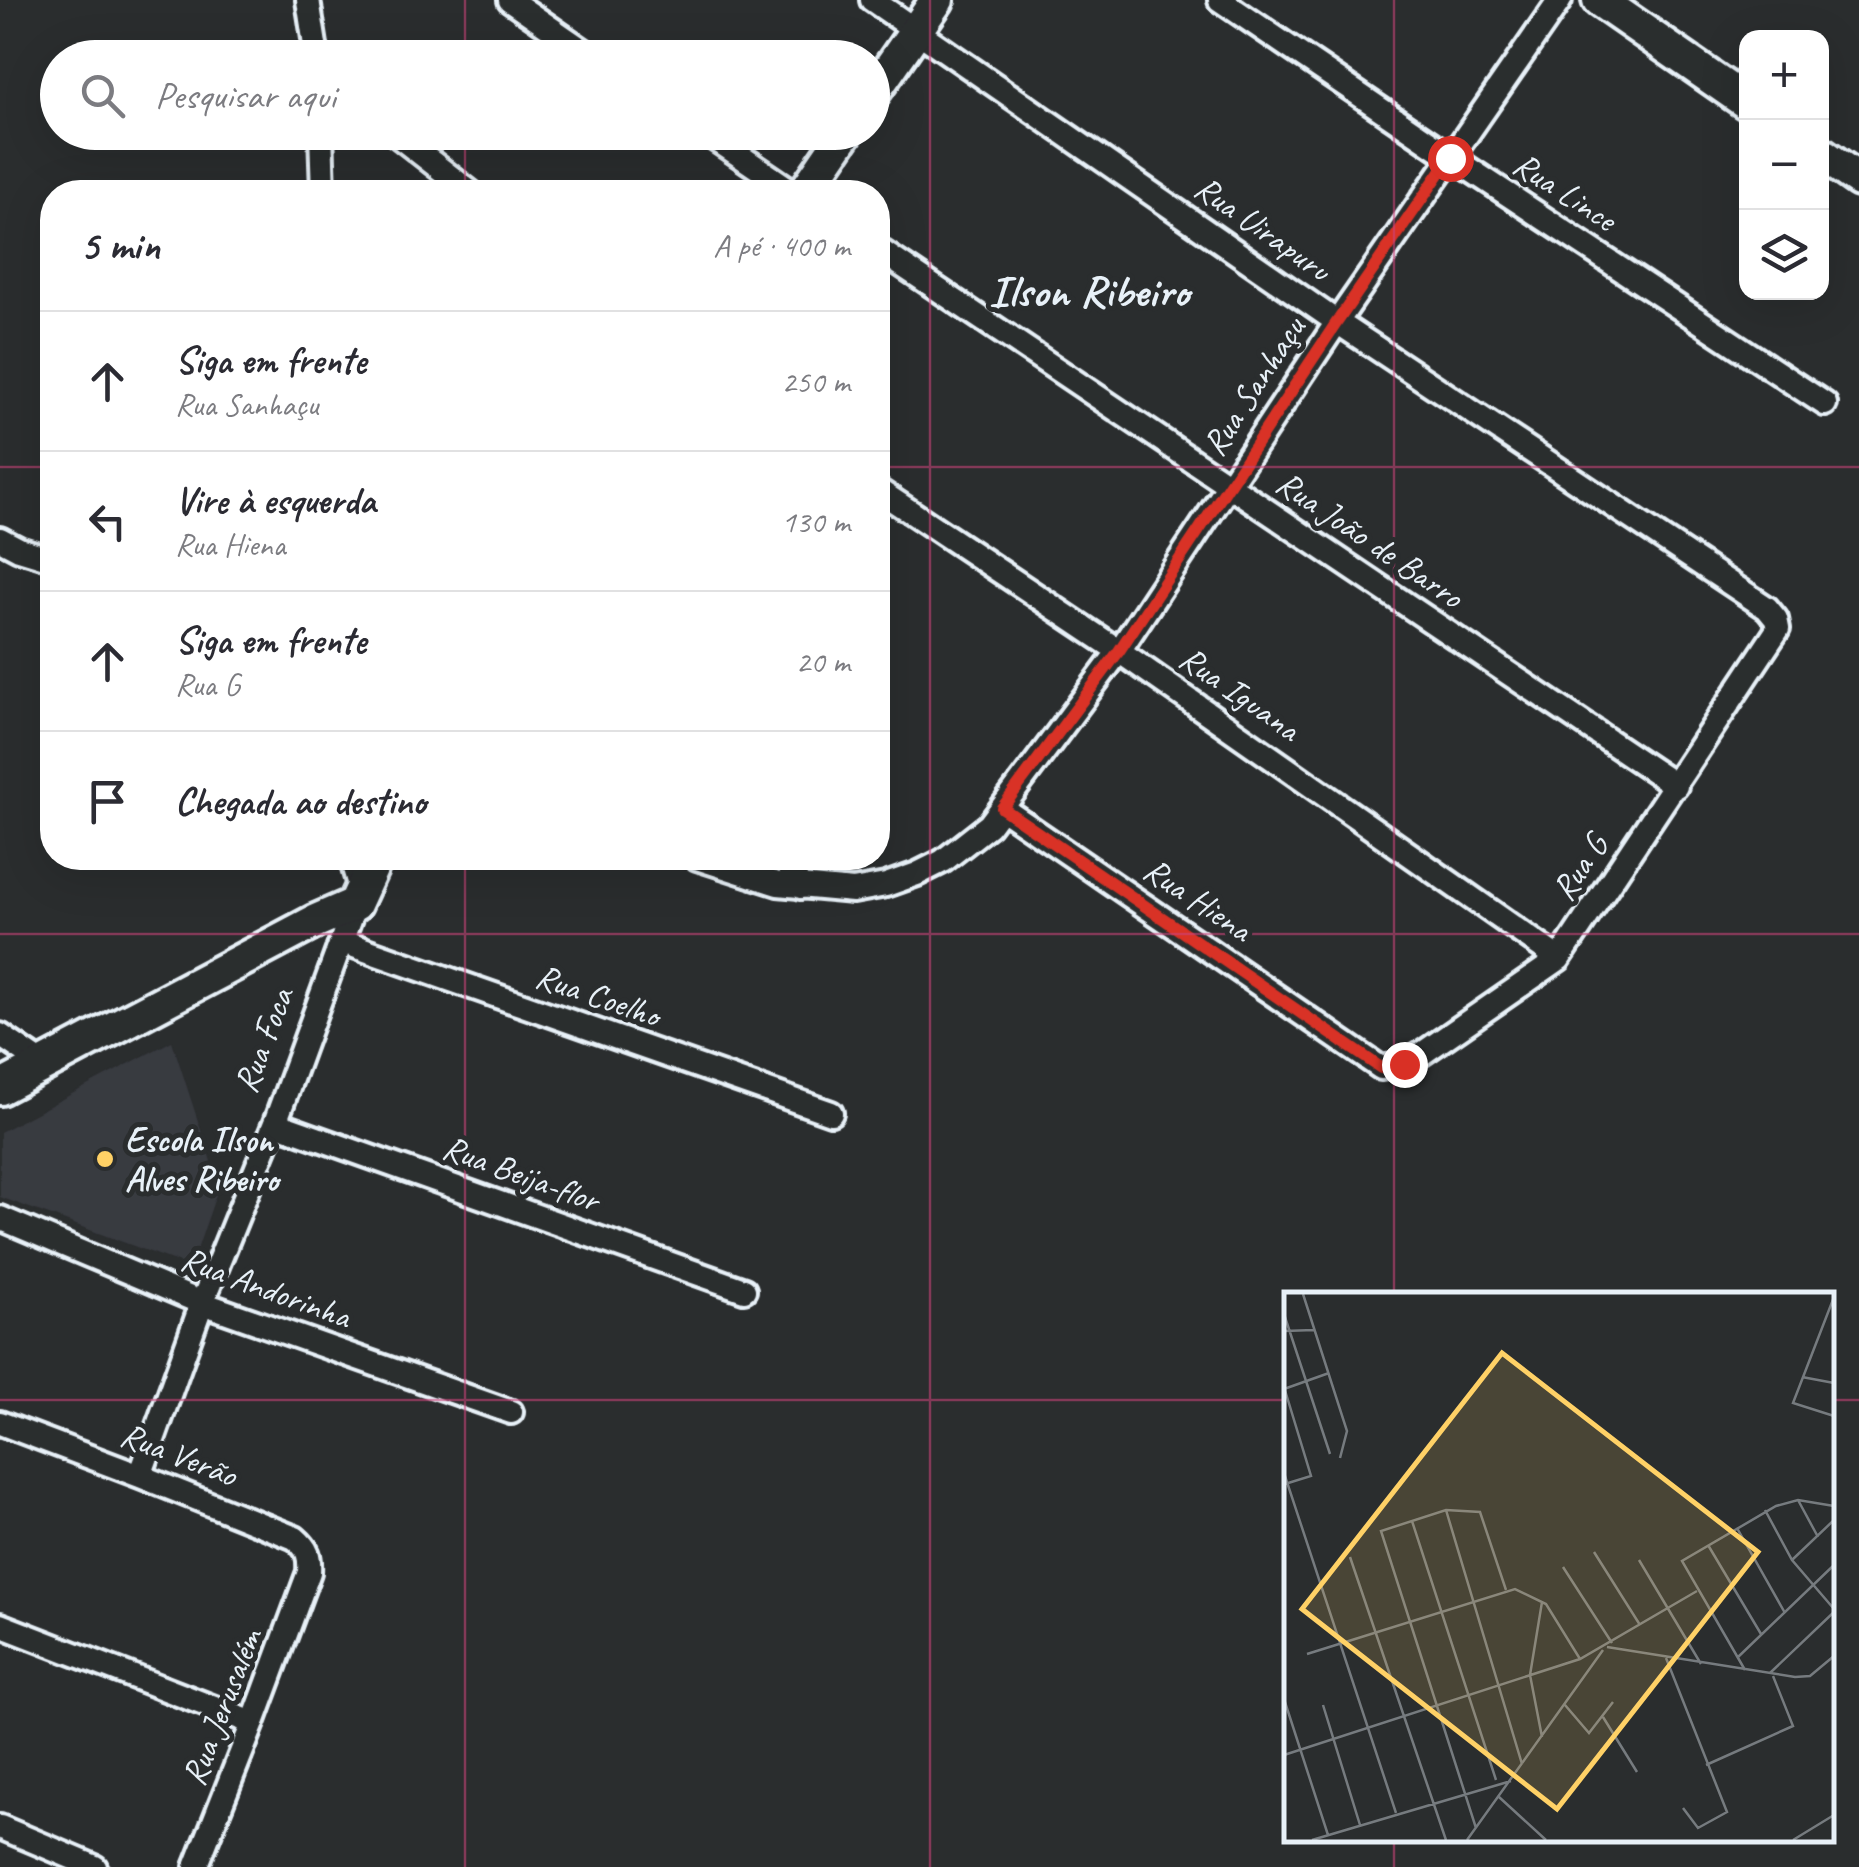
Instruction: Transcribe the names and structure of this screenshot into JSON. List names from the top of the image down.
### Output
{
  "streets": {
    "street": [
      "Rua Lince",
      "Rua Uirapuru",
      "Rua Sanhaçu",
      "Rua João de Barro",
      "Rua Iguana",
      "Rua G",
      "Rua Hiena",
      "Rua Coelho",
      "Rua Foca",
      "Rua Beija-flor",
      "Rua Andorinha",
      "Rua Verão",
      "Rua Jerusalém"
    ]
  },
  "crossings": [
    ["Rua Lince", "Rua Sanhaçu"],
    ["Rua Uirapuru", "Rua Sanhaçu"],
    ["Rua Uirapuru", "Rua G"],
    ["Rua Sanhaçu", "Rua João de Barro"],
    ["Rua Sanhaçu", "Rua Iguana"],
    ["Rua Sanhaçu", "Rua Hiena"],
    ["Rua João de Barro", "Rua G"],
    ["Rua Iguana", "Rua G"],
    ["Rua G", "Rua Hiena"],
    ["Rua Coelho", "Rua Foca"],
    ["Rua Foca", "Rua Beija-flor"],
    ["Rua Foca", "Rua Andorinha"],
    ["Rua Foca", "Rua Verão"],
    ["Rua Verão", "Rua Jerusalém"]
  ],
  "districts": ["Ilson Ribeiro"],
  "places": ["Escola Ilson Alves Ribeiro"],
  "page": {
    "map_buttons": ["+", "−"],
    "search": "Pesquisar aqui",
    "heading": ["5 min", "A pé · 400 m"],
    "list": [
      ["Siga em frente", "Rua Sanhaçu", "250 m"],
      ["Vire à esquerda", "Rua Hiena", "130 m"],
      ["Siga em frente", "Rua G", "20 m"],
      "Chegada ao destino"
    ]
  }
}
